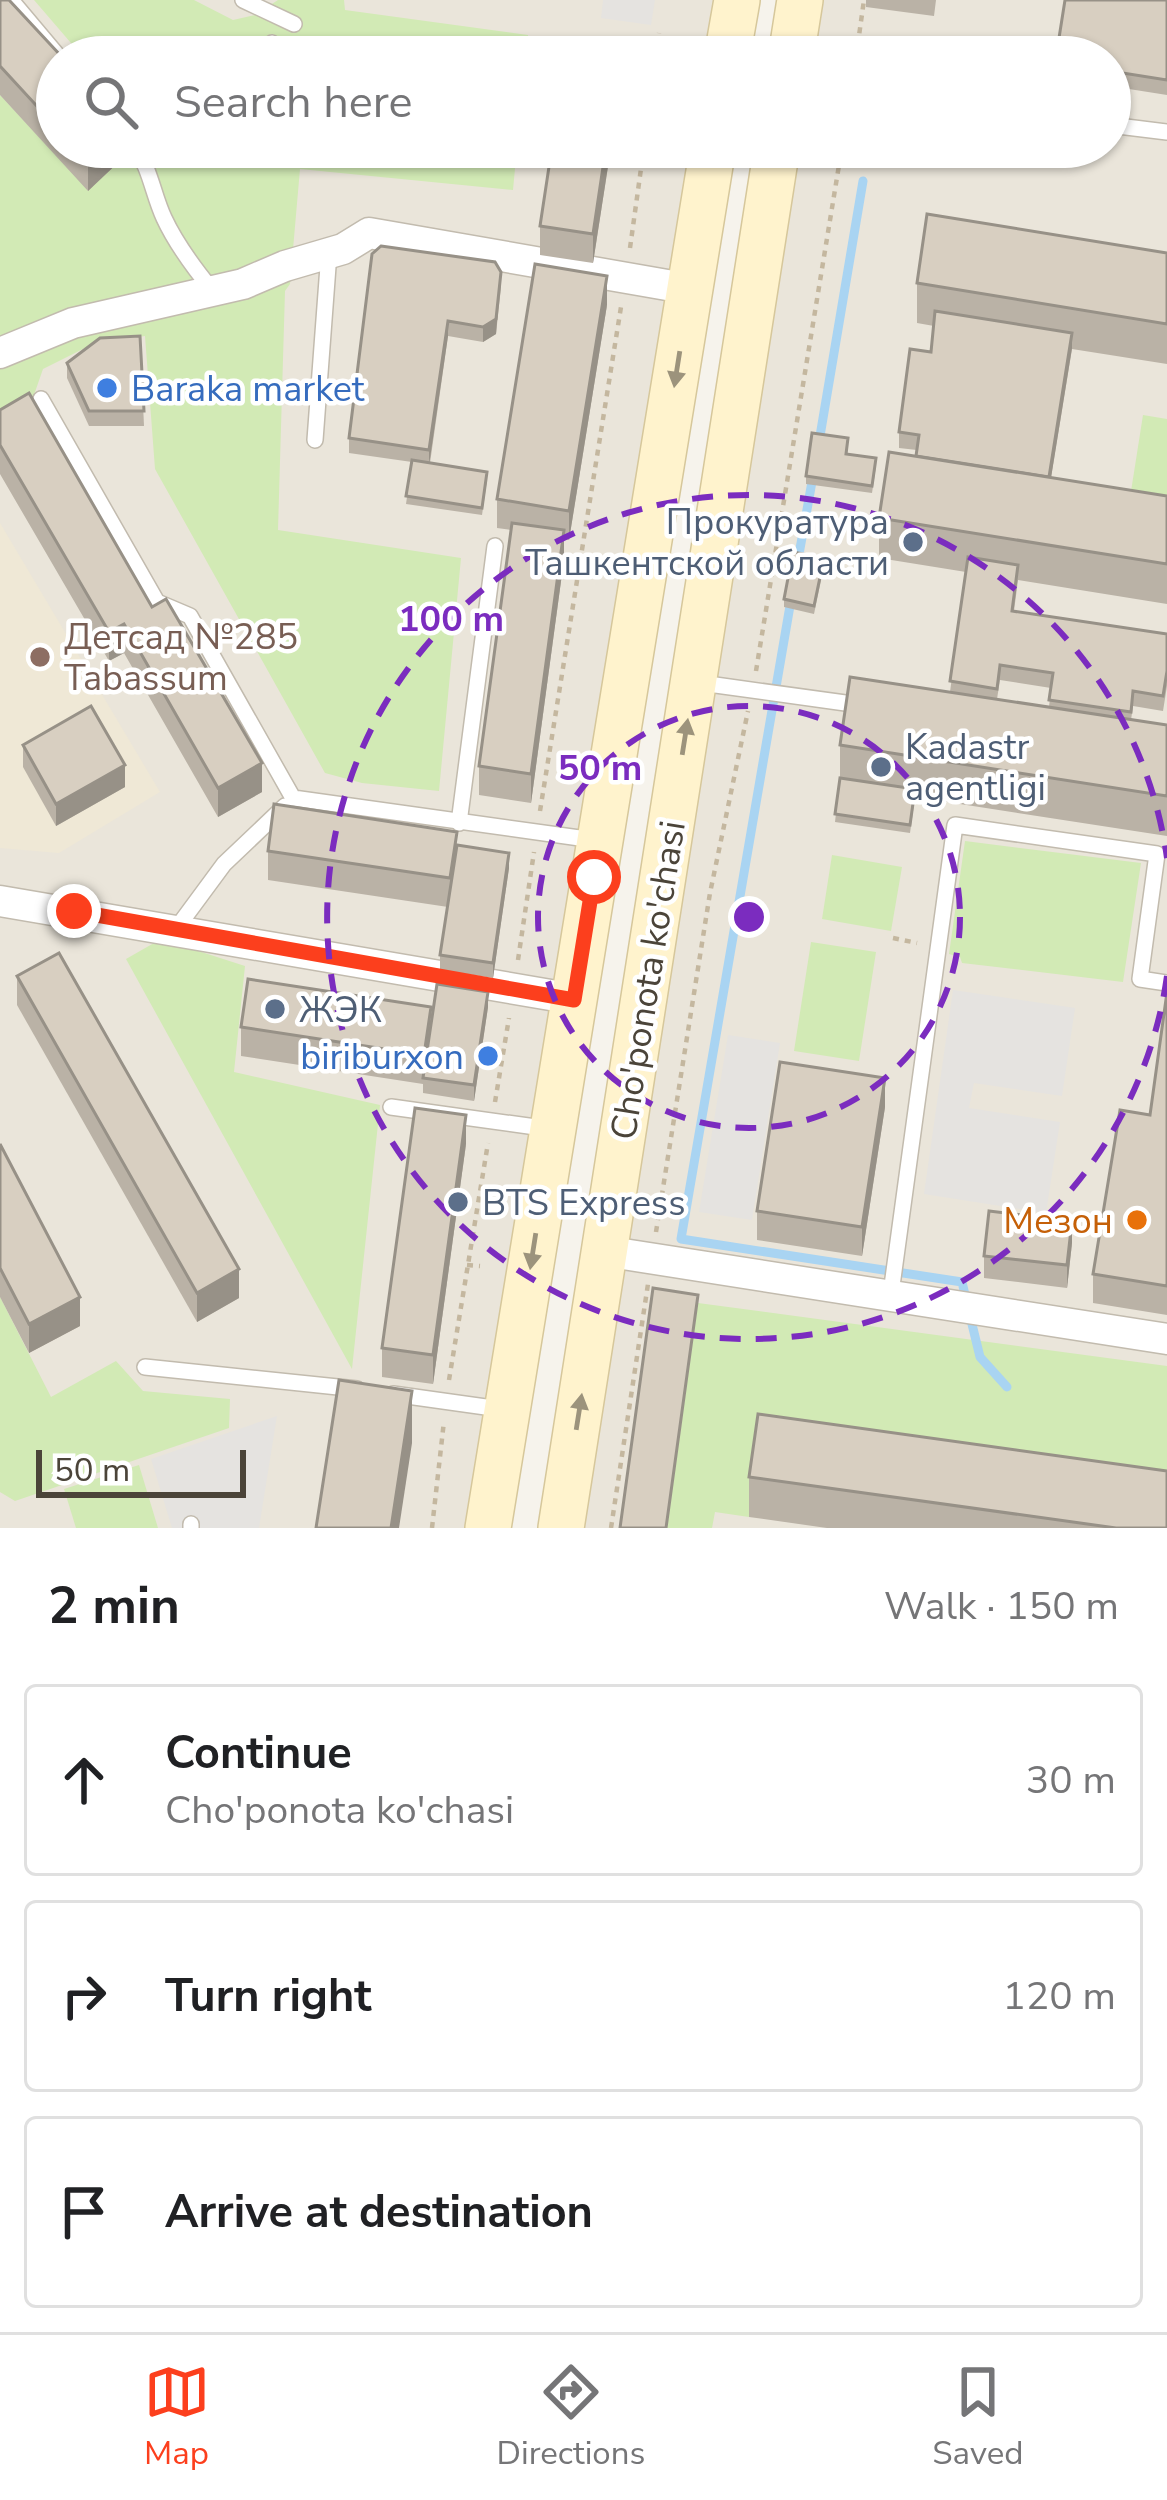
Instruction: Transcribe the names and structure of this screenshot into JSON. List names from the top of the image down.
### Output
{
  "streets": {
    "main road": ["Cho'ponota ko'chasi"]
  },
  "places": [
    "Baraka market",
    "Прокуратура Ташкентской области",
    "Детсад №285 Tabassum",
    "Kadastr agentligi",
    "ЖЭК",
    "biriburxon",
    "BTS Express",
    "Мезон"
  ],
  "scale_bar": "50 m",
  "page": {
    "search": "Search here",
    "scale": "50 m",
    "heading": ["2 min", "Walk · 150 m"],
    "list": [
      ["Continue", "Cho'ponota ko'chasi", "30 m"],
      ["Turn right", "120 m"],
      "Arrive at destination"
    ],
    "nav": ["Map", "Directions", "Saved"]
  },
  "rings": ["100 m", "50 m"]
}
